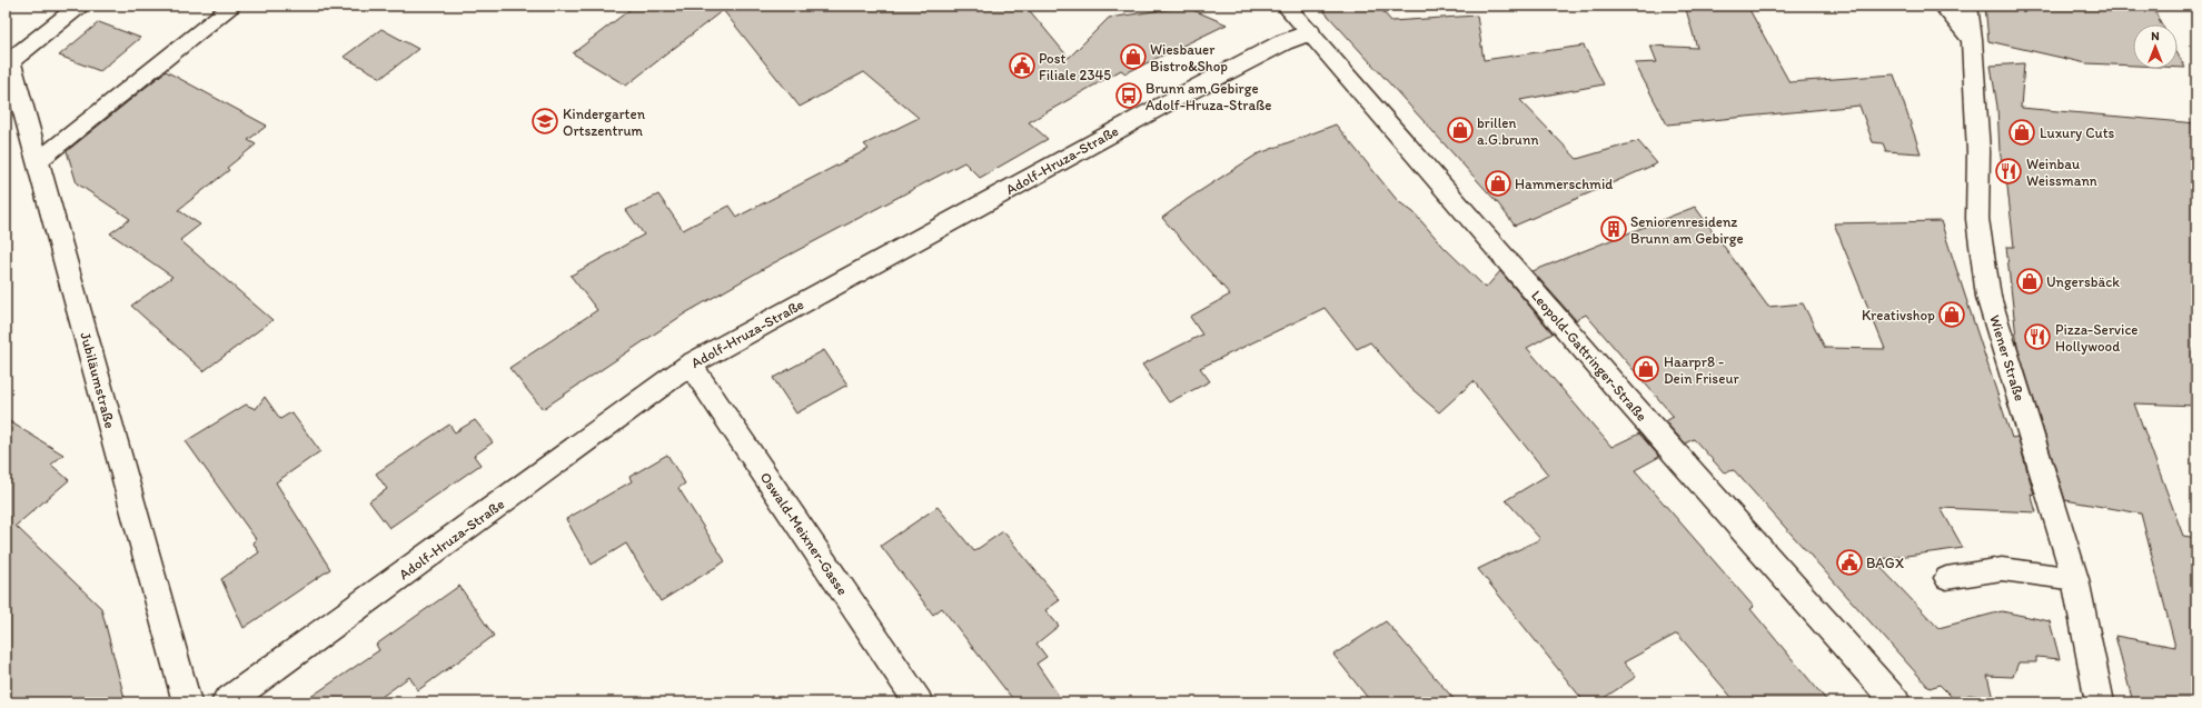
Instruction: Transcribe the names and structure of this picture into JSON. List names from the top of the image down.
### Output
{
  "streets": {
    "street": [
      "Adolf-Hruza-Straße",
      "Leopold-Gattringer-Straße",
      "Wiener Straße",
      "Jubiläumstraße",
      "Oswald-Meixner-Gasse"
    ]
  },
  "crossings": [
    ["Adolf-Hruza-Straße", "Leopold-Gattringer-Straße"],
    ["Adolf-Hruza-Straße", "Oswald-Meixner-Gasse"]
  ],
  "places": {
    "shop": [
      "Wiesbauer Bistro&Shop",
      "brillen a.G.brunn",
      "Luxury Cuts",
      "Hammerschmid",
      "Ungersbäck",
      "Kreativshop",
      "Haarpr8 - Dein Friseur"
    ],
    "public building": ["Post Filiale 2345", "BAGX"],
    "bus stop": ["Brunn am Gebirge Adolf-Hruza-Straße"],
    "school or university": ["Kindergarten Ortszentrum"],
    "restaurant": ["Weinbau Weissmann", "Pizza-Service Hollywood"],
    "building": ["Seniorenresidenz Brunn am Gebirge"]
  },
  "north": "top"
}
